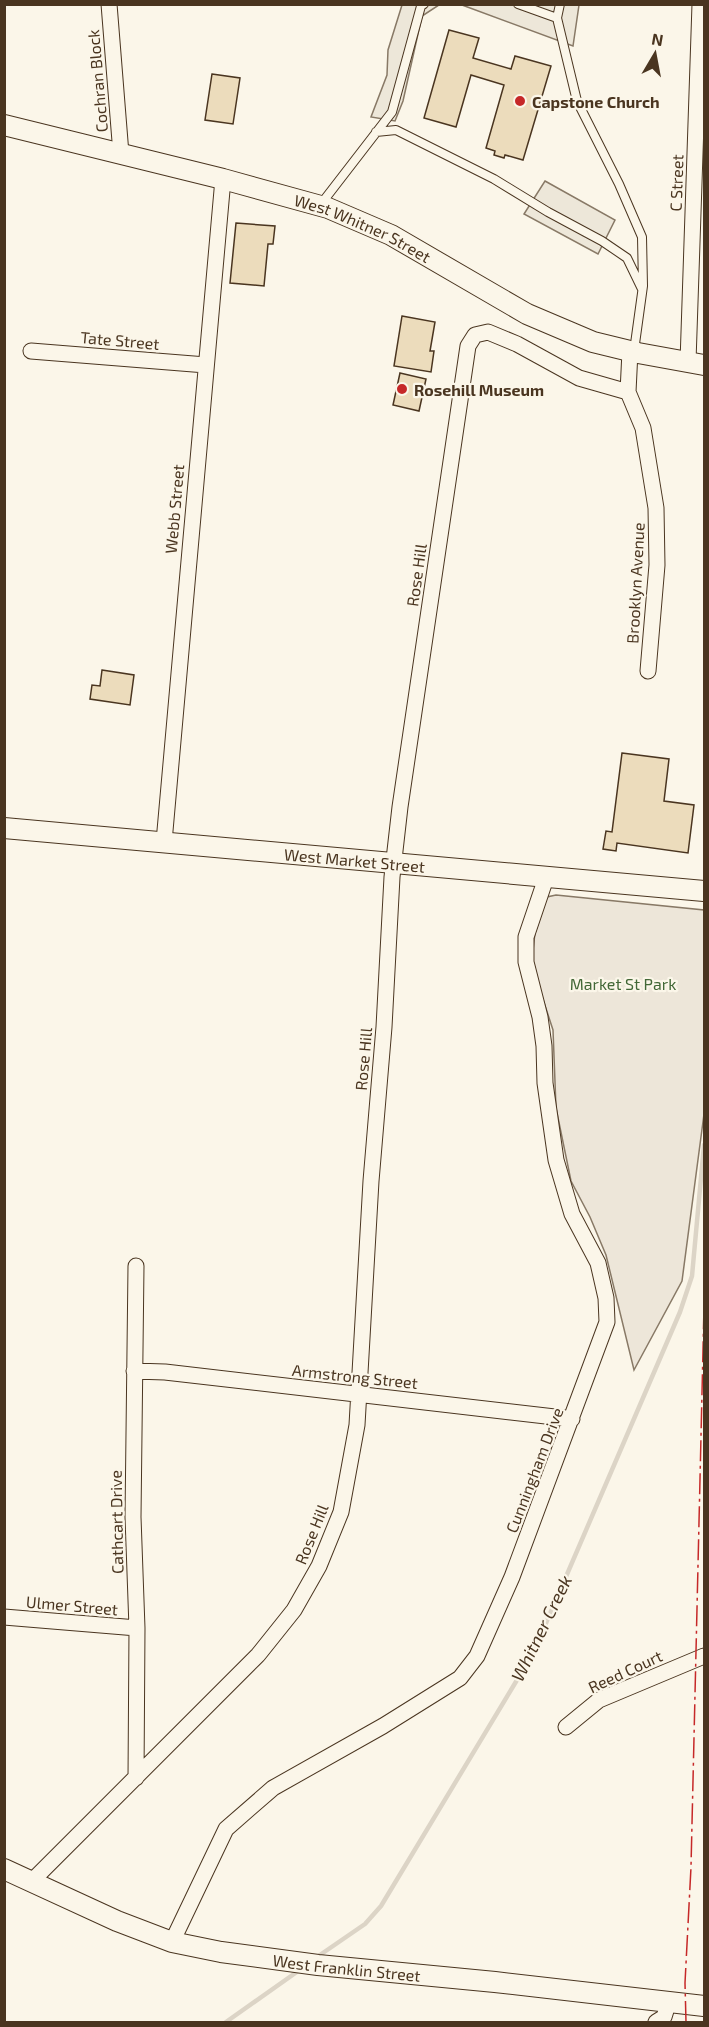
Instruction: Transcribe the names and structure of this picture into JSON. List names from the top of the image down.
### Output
{
  "streets": {
    "street": [
      "Cochran Block",
      "C Street",
      "West Whitner Street",
      "Tate Street",
      "Webb Street",
      "Rose Hill",
      "Brooklyn Avenue",
      "West Market Street",
      "Armstrong Street",
      "Cunningham Drive",
      "Cathcart Drive",
      "Ulmer Street",
      "Reed Court",
      "West Franklin Street"
    ]
  },
  "crossings": [
    ["Cochran Block", "West Whitner Street"],
    ["C Street", "West Whitner Street"],
    ["West Whitner Street", "Webb Street"],
    ["Tate Street", "Webb Street"],
    ["Webb Street", "West Market Street"],
    ["Rose Hill", "Brooklyn Avenue"],
    ["Rose Hill", "West Market Street"],
    ["Rose Hill", "Armstrong Street"],
    ["Rose Hill", "Cathcart Drive"],
    ["Rose Hill", "West Franklin Street"],
    ["West Market Street", "Cunningham Drive"],
    ["Armstrong Street", "Cunningham Drive"],
    ["Armstrong Street", "Cathcart Drive"],
    ["Cunningham Drive", "West Franklin Street"],
    ["Cathcart Drive", "Ulmer Street"]
  ],
  "water": ["Whitner Creek"],
  "parks": ["Market St Park"],
  "places": ["Capstone Church", "Rosehill Museum"],
  "north": "top"
}
